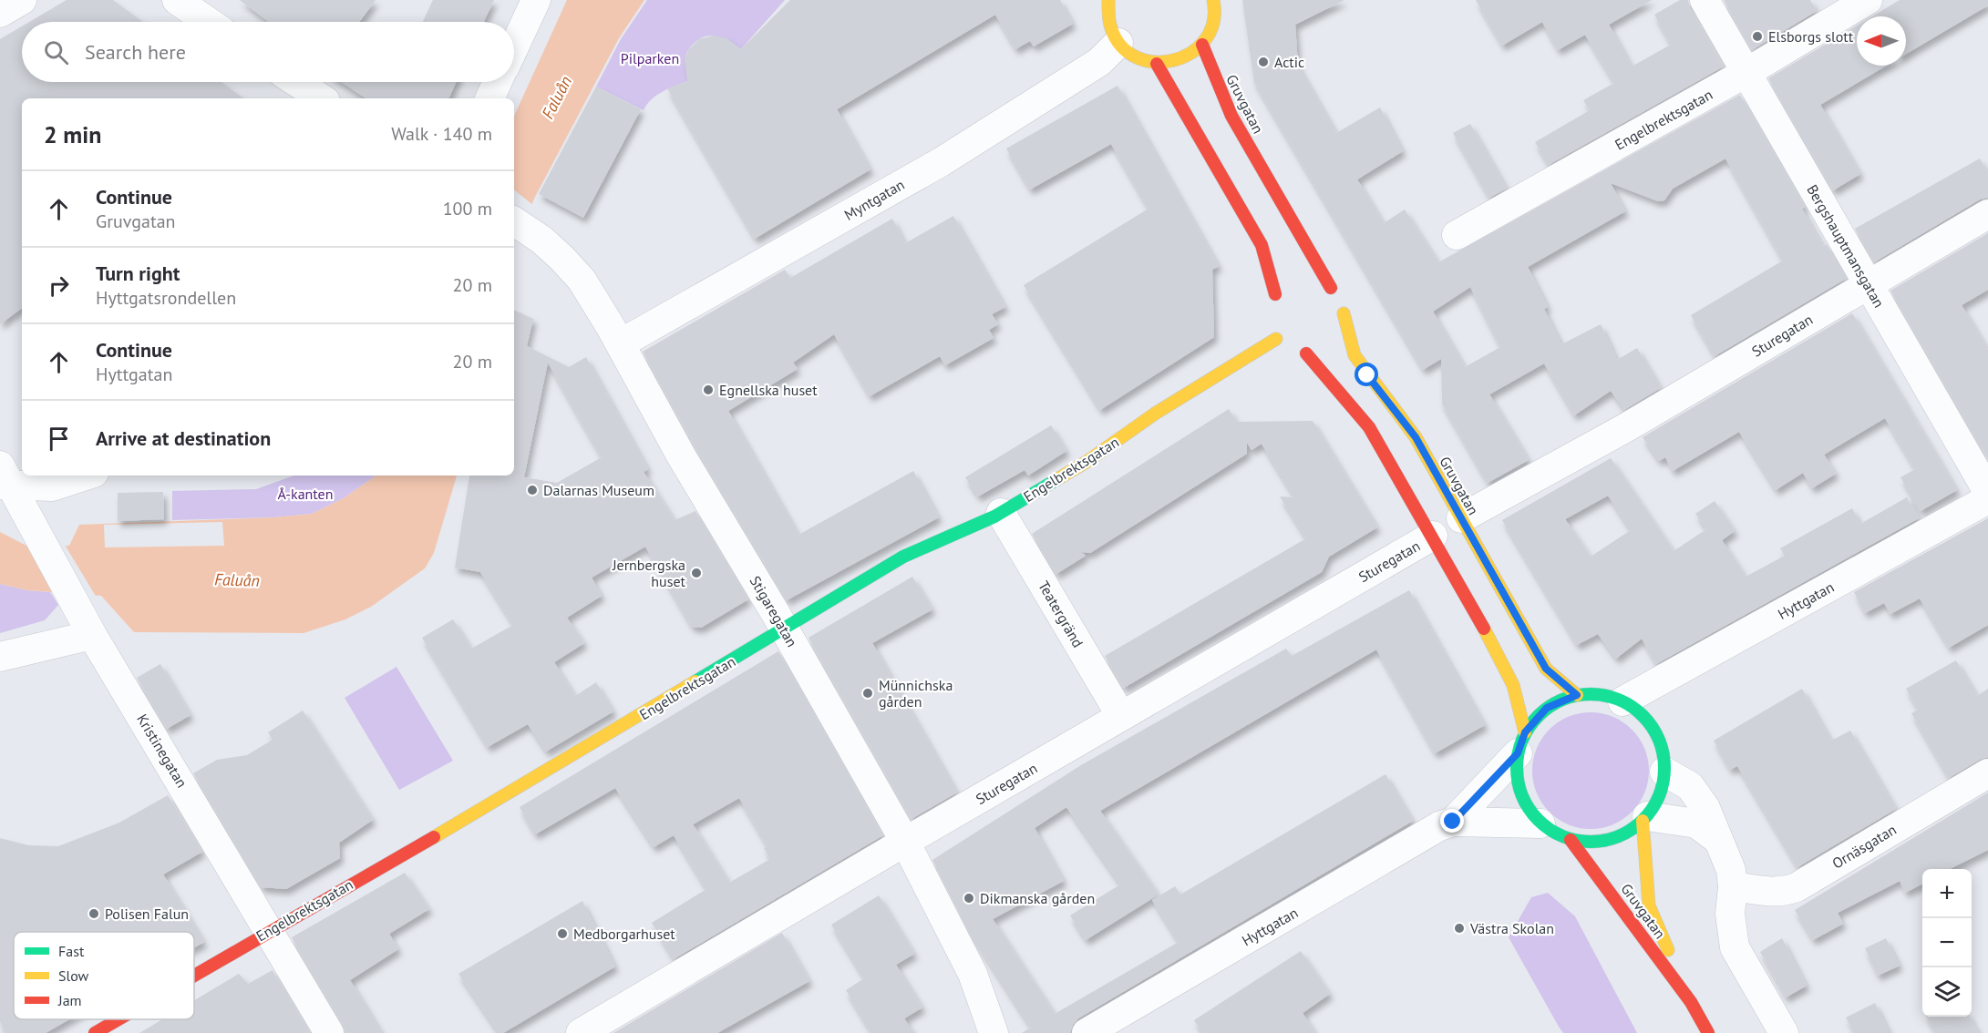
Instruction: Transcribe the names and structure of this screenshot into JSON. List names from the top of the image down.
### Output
{
  "streets": {
    "main road": ["Gruvgatan", "Engelbrektsgatan"],
    "street": [
      "Myntgatan",
      "Bergshauptmansgatan",
      "Sturegatan",
      "Hyttgatan",
      "Stigaregatan",
      "Teatergränd",
      "Kristinegatan",
      "Ornäsgatan"
    ]
  },
  "crossings": [
    ["Gruvgatan", "Sturegatan"],
    ["Gruvgatan", "Hyttgatan"],
    ["Engelbrektsgatan", "Bergshauptmansgatan"],
    ["Engelbrektsgatan", "Stigaregatan"],
    ["Engelbrektsgatan", "Teatergränd"],
    ["Engelbrektsgatan", "Kristinegatan"],
    ["Myntgatan", "Stigaregatan"],
    ["Bergshauptmansgatan", "Sturegatan"],
    ["Sturegatan", "Stigaregatan"],
    ["Sturegatan", "Teatergränd"]
  ],
  "water": ["Faluån"],
  "parks": ["Pilparken", "Å-kanten"],
  "places": [
    "Elsborgs slott",
    "Actic",
    "Egnellska huset",
    "Dalarnas Museum",
    "Jernbergska huset",
    "Münnichska gården",
    "Dikmanska gården",
    "Polisen Falun",
    "Västra Skolan",
    "Medborgarhuset"
  ],
  "legend": ["Fast", "Slow", "Jam"],
  "north": "left",
  "page": {
    "search": "Search here",
    "heading": ["2 min", "Walk · 140 m"],
    "list": [
      ["Continue", "Gruvgatan", "100 m"],
      ["Turn right", "Hyttgatsrondellen", "20 m"],
      ["Continue", "Hyttgatan", "20 m"],
      "Arrive at destination"
    ],
    "map_buttons": ["+", "−"]
  }
}
